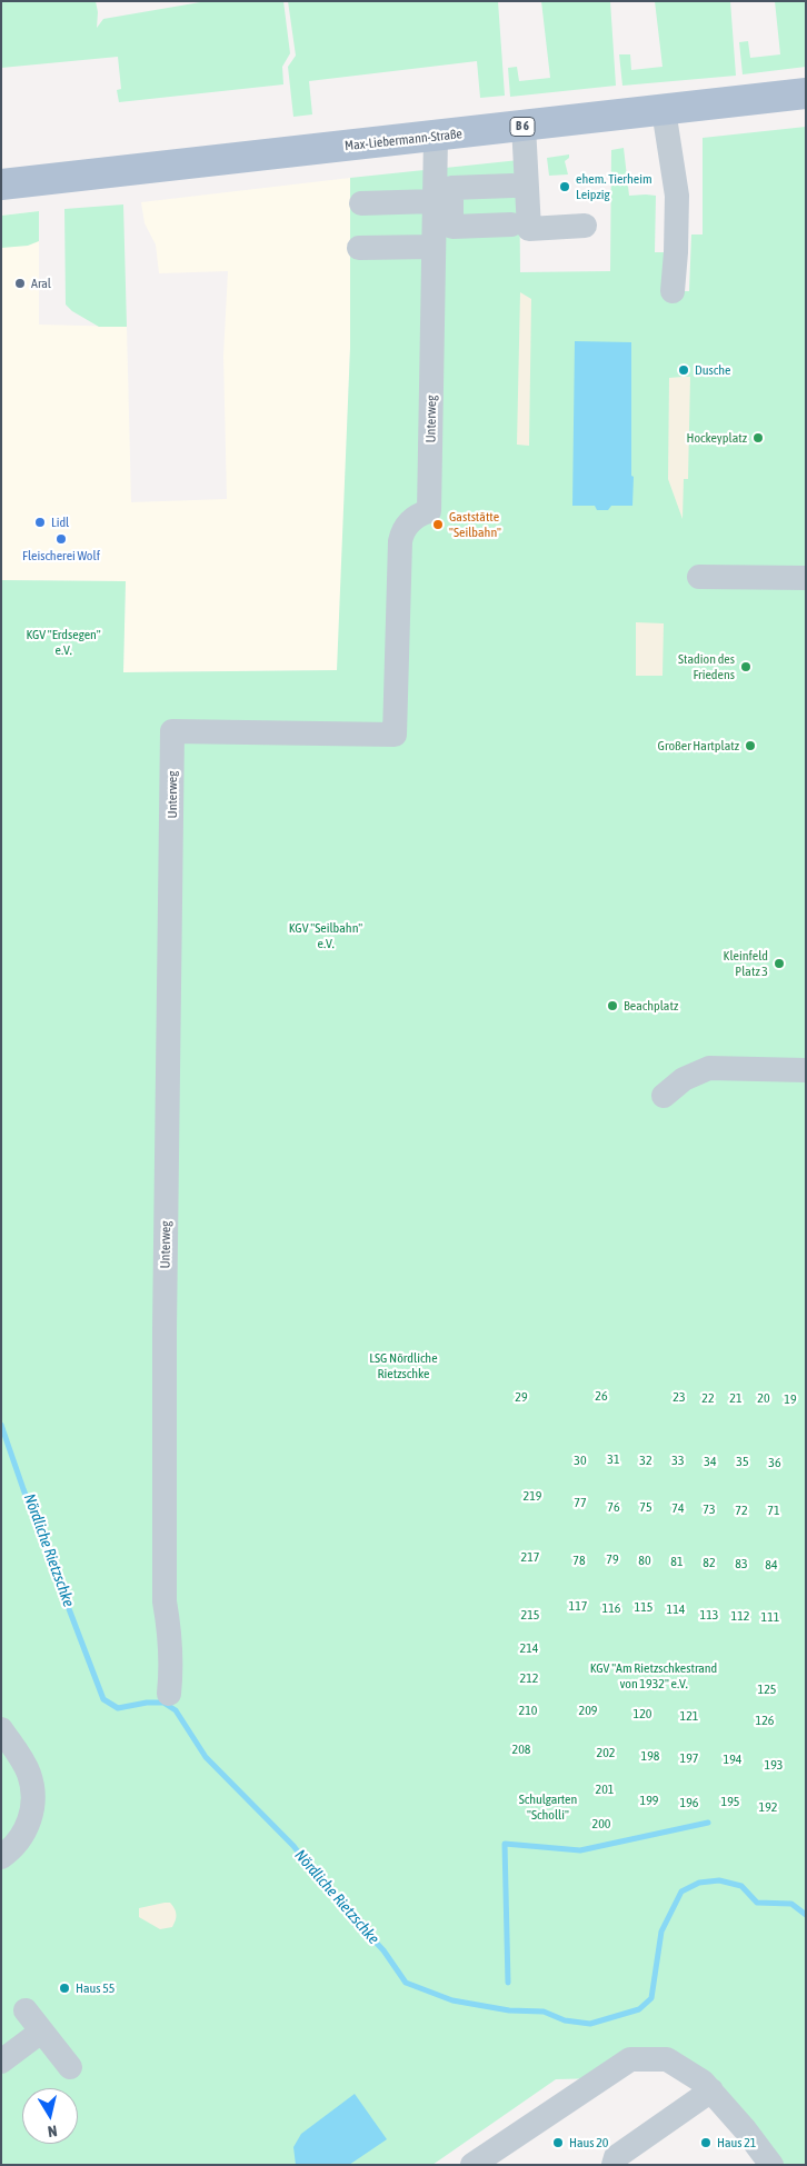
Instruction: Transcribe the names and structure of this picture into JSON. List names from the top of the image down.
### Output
{
  "streets": {
    "main road": ["B 6", "Max-Liebermann-Straße"],
    "street": ["Unterweg"]
  },
  "crossings": [
    ["Max-Liebermann-Straße", "Unterweg"]
  ],
  "water": ["Nördliche Rietzschke"],
  "parks": [
    "KGV \"Erdsegen\" e.V.",
    "KGV \"Seilbahn\" e.V.",
    "LSG Nördliche Rietzschke",
    "26",
    "29",
    "23",
    "22",
    "21",
    "20",
    "19",
    "31",
    "30",
    "32",
    "33",
    "34",
    "35",
    "36",
    "219",
    "77",
    "76",
    "75",
    "74",
    "73",
    "72",
    "71",
    "217",
    "79",
    "78",
    "80",
    "81",
    "82",
    "83",
    "84",
    "117",
    "115",
    "116",
    "114",
    "215",
    "113",
    "112",
    "111",
    "214",
    "KGV \"Am Rietzschkestrand von 1932\" e.V.",
    "212",
    "125",
    "210",
    "209",
    "120",
    "121",
    "126",
    "208",
    "202",
    "198",
    "197",
    "194",
    "193",
    "201",
    "Schulgarten \"Scholli\"",
    "199",
    "195",
    "196",
    "192",
    "200"
  ],
  "places": [
    "ehem. Tierheim Leipzig",
    "Aral",
    "Dusche",
    "Hockeyplatz",
    "Lidl",
    "Gaststätte \"Seilbahn\"",
    "Fleischerei Wolf",
    "Stadion des Friedens",
    "Großer Hartplatz",
    "Kleinfeld Platz 3",
    "Beachplatz",
    "Haus 55",
    "Haus 20",
    "Haus 21"
  ],
  "north": "bottom"
}
